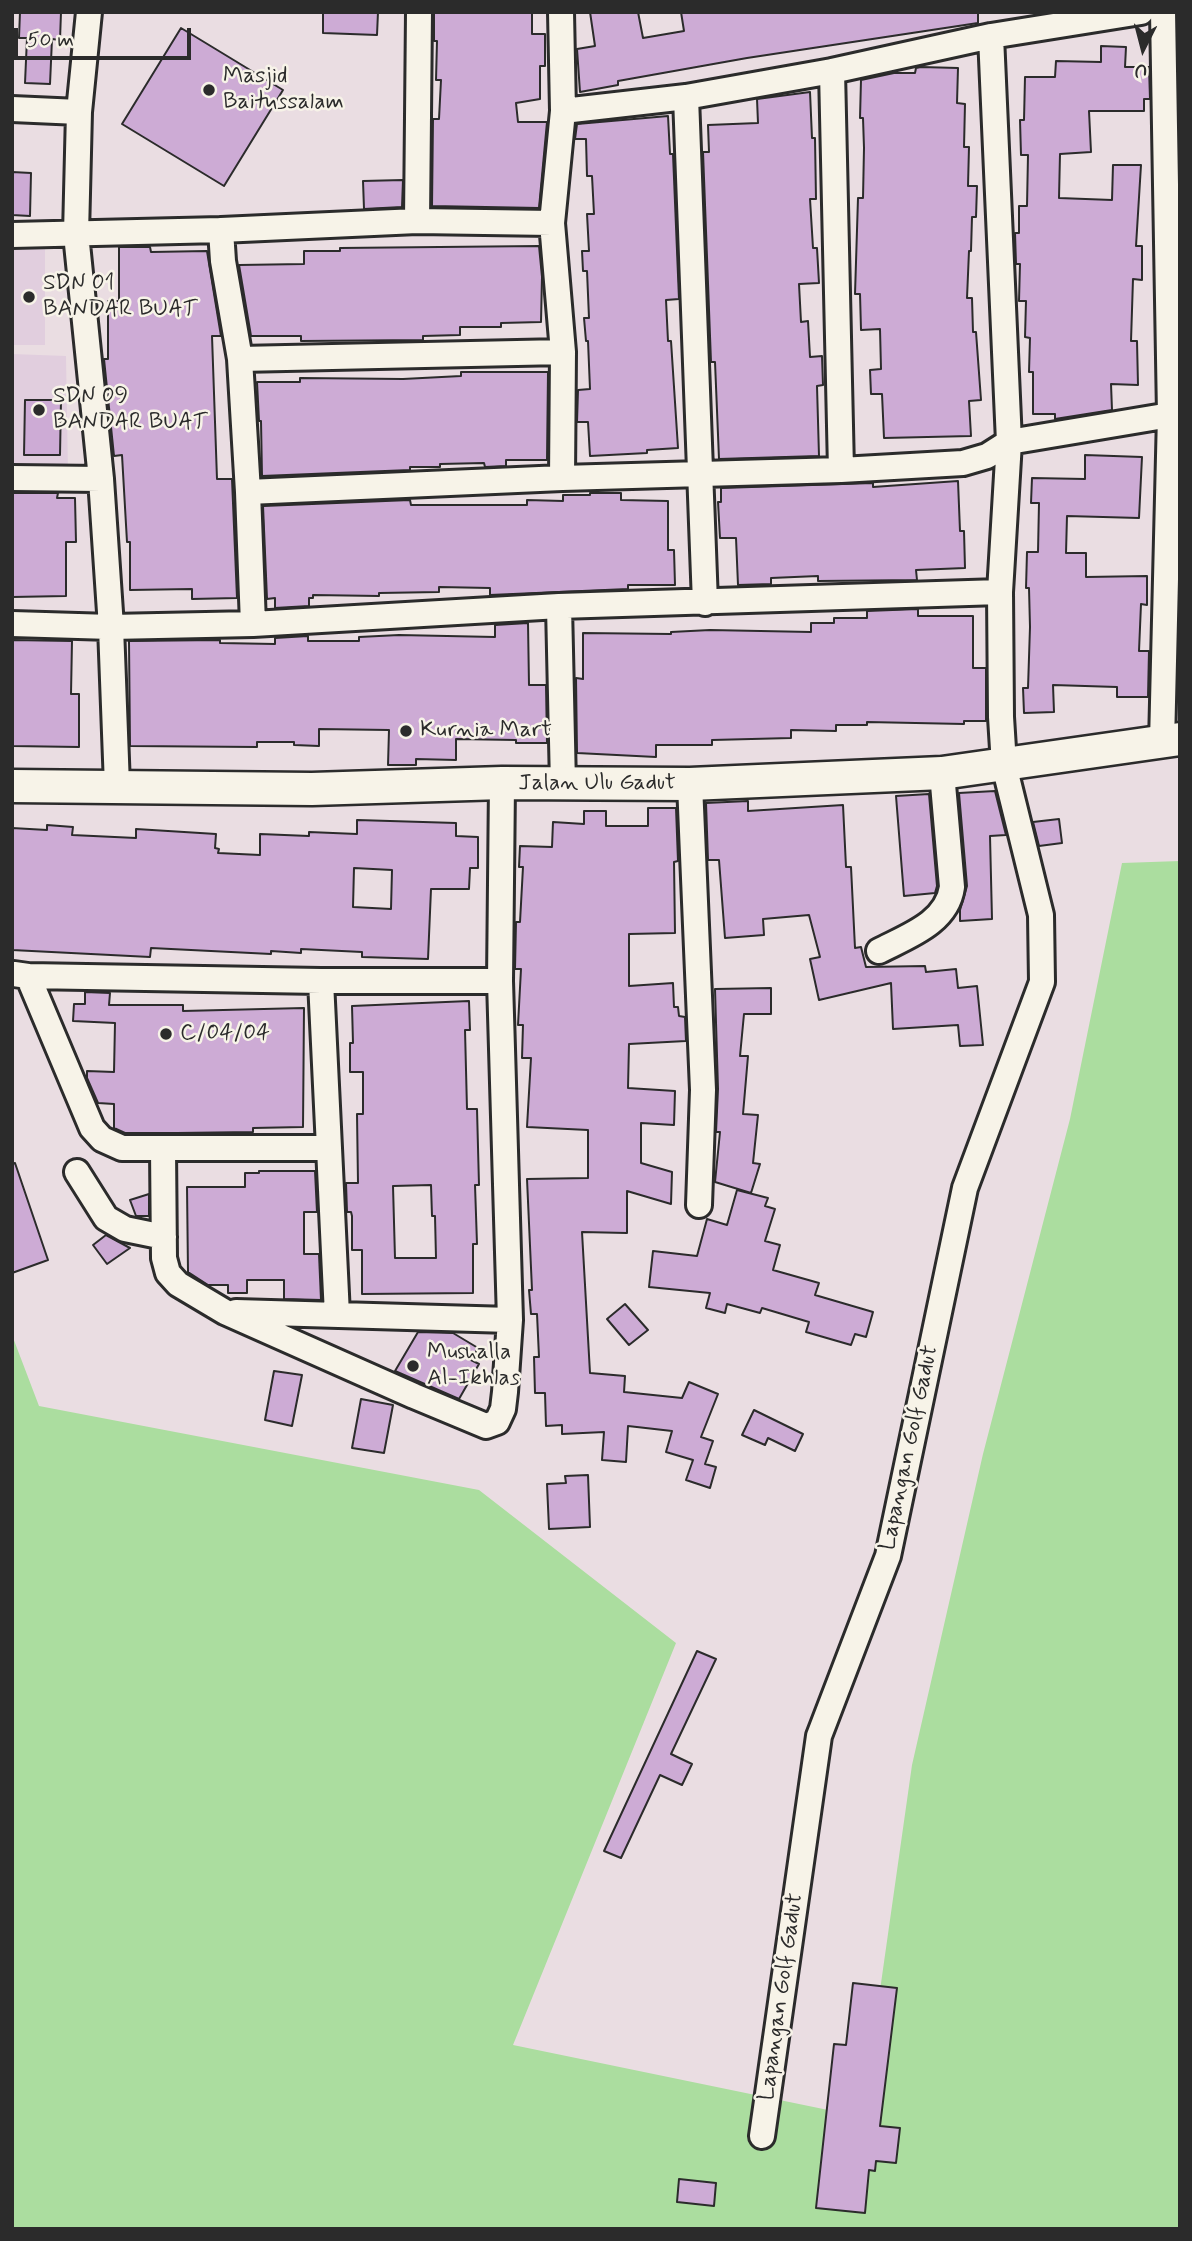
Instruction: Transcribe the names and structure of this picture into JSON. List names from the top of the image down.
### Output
{
  "streets": {
    "street": ["Jalan Ulu Gadut", "Lapangan Golf Gadut"]
  },
  "crossings": [
    ["Jalan Ulu Gadut", "Lapangan Golf Gadut"]
  ],
  "places": [
    "Masjid Baitussalam",
    "SDN 01 BANDAR BUAT",
    "SDN 09 BANDAR BUAT",
    "Kurnia Mart",
    "C/04/04",
    "Mushalla Al-Ikhlas"
  ],
  "scale_bar": "50 m",
  "north": "bottom"
}
